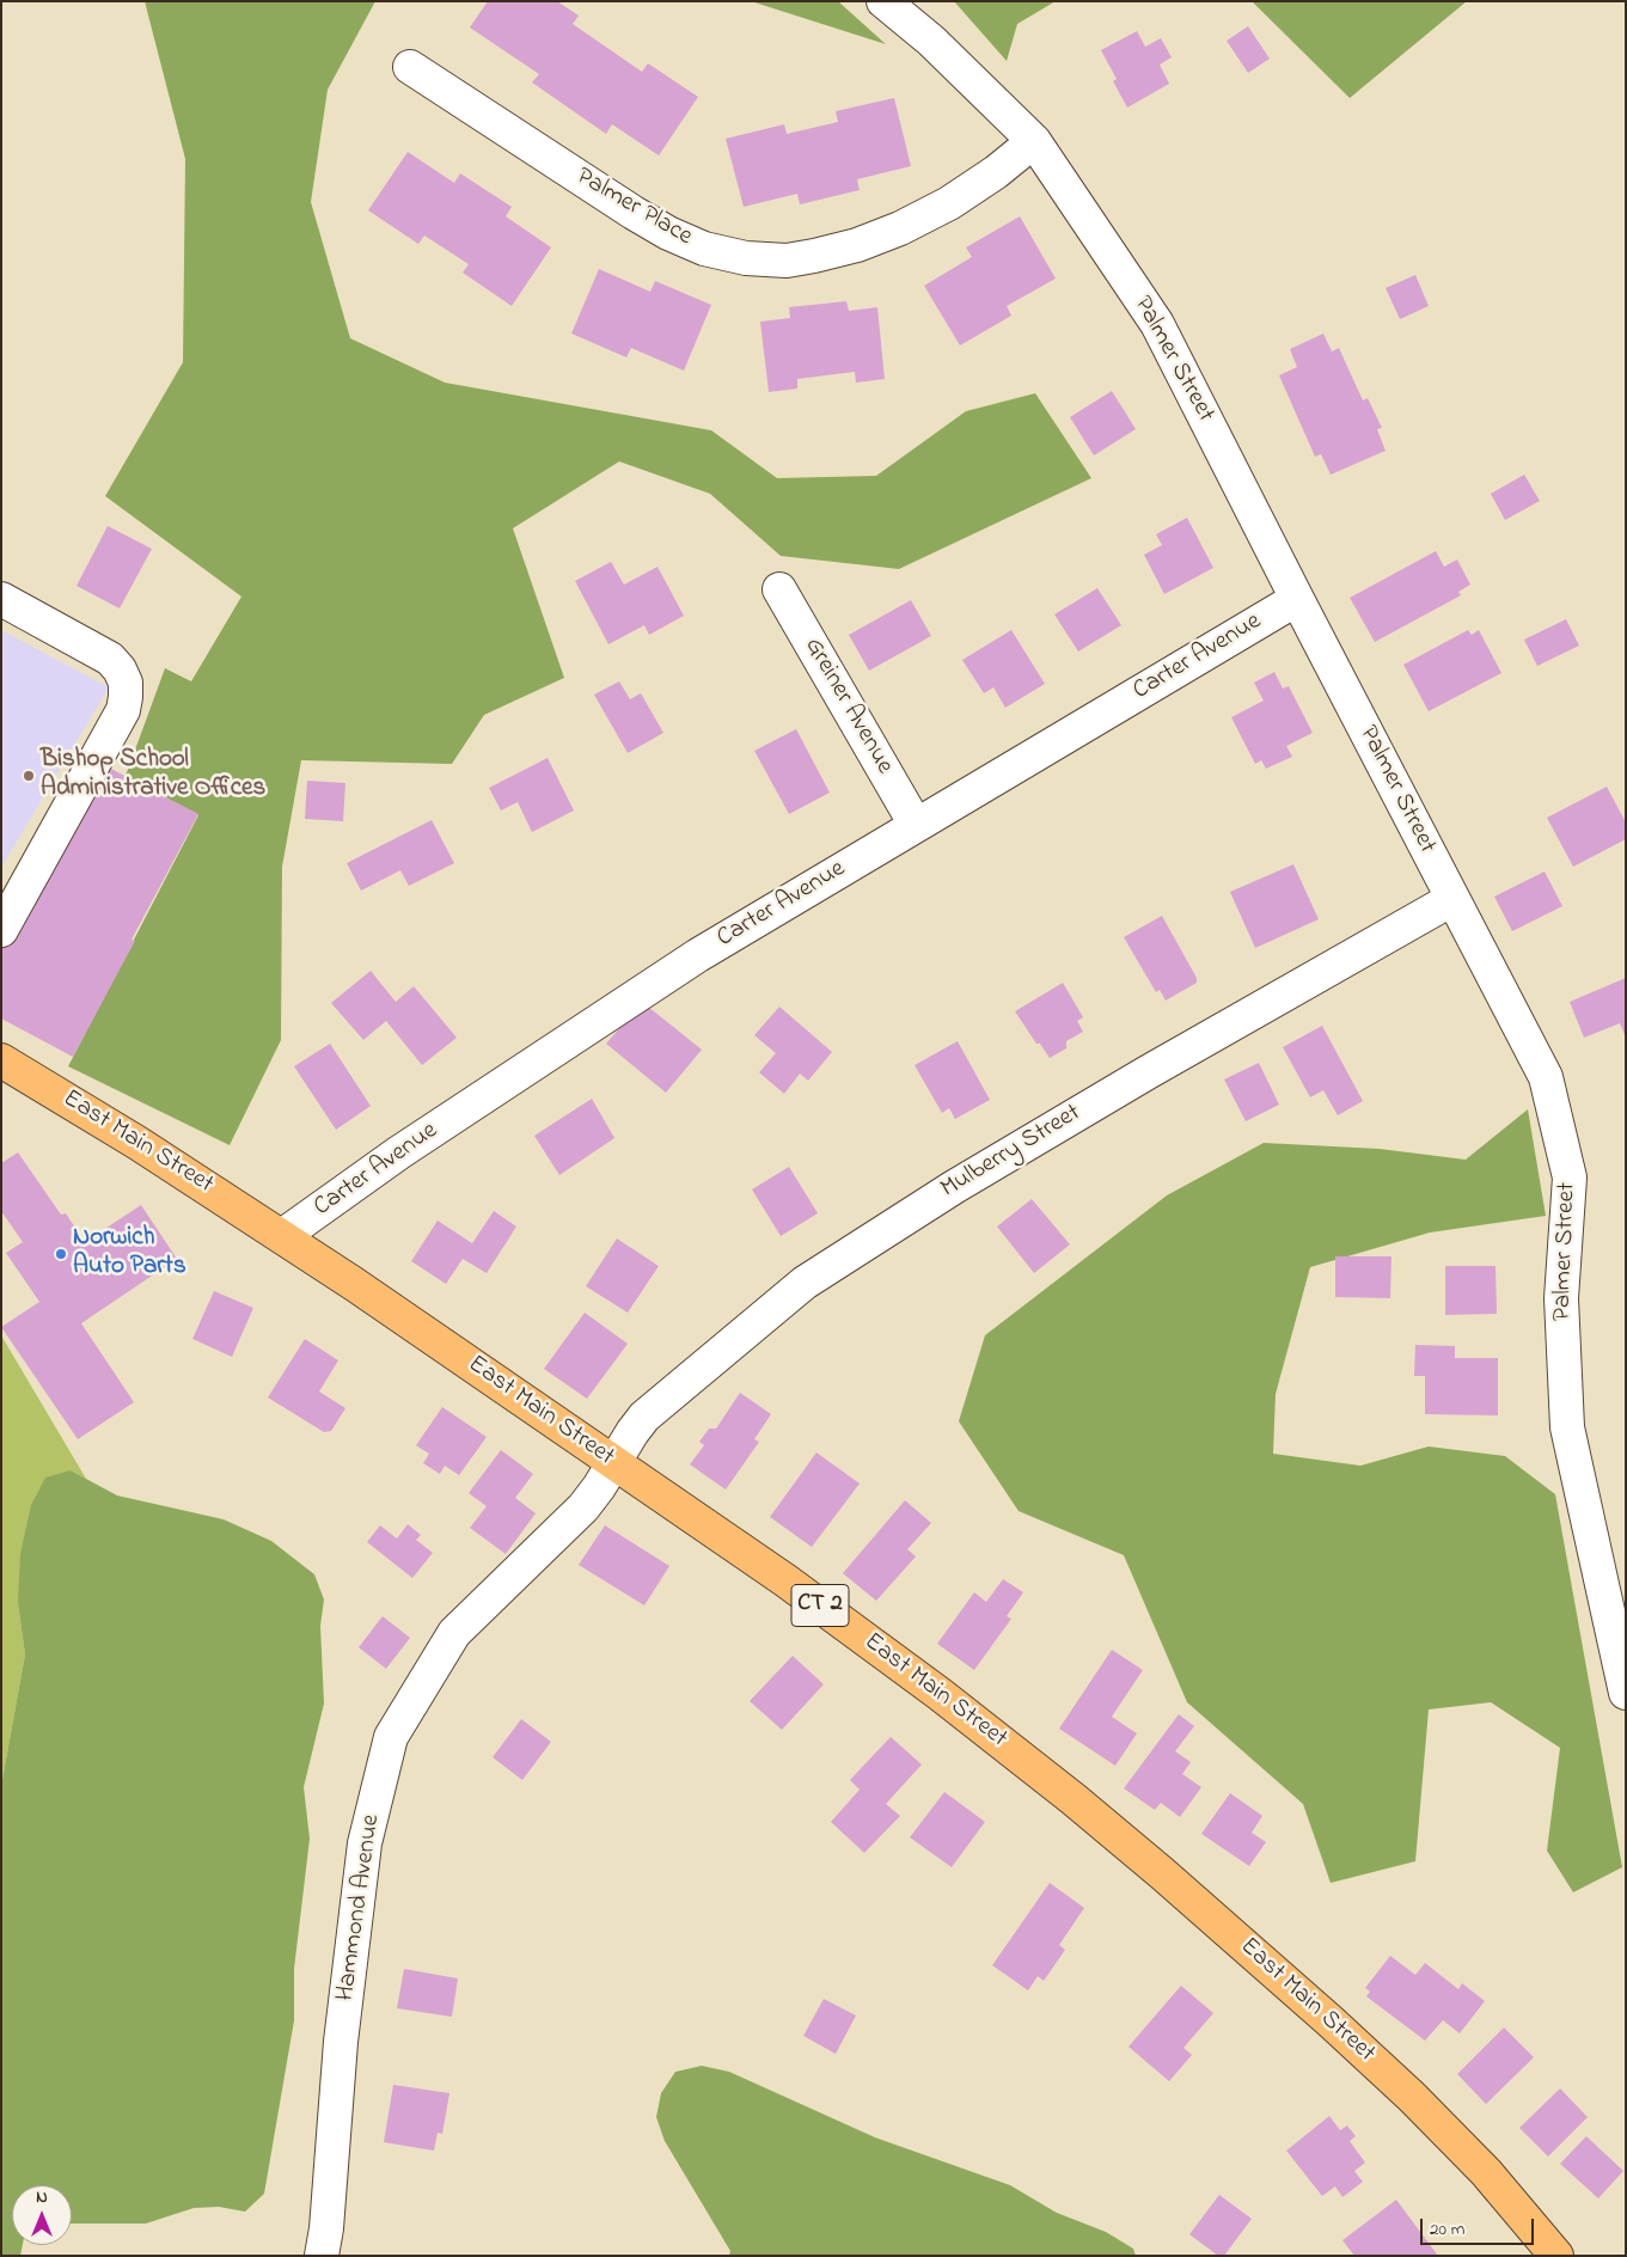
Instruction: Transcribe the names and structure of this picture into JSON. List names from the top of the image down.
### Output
{
  "streets": {
    "highway": ["East Main Street", "CT 2"],
    "street": [
      "Palmer Place",
      "Palmer Street",
      "Carter Avenue",
      "Greiner Avenue",
      "Mulberry Street",
      "Hammond Avenue"
    ]
  },
  "crossings": [
    ["Palmer Place", "Palmer Street"],
    ["Palmer Street", "Carter Avenue"],
    ["Palmer Street", "Mulberry Street"],
    ["Carter Avenue", "Greiner Avenue"],
    ["Carter Avenue", "East Main Street"],
    ["East Main Street", "Mulberry Street"],
    ["East Main Street", "Hammond Avenue"],
    ["Mulberry Street", "Hammond Avenue"]
  ],
  "places": ["Bishop School Administrative Offices", "Norwich Auto Parts"],
  "scale_bar": "20 m",
  "north": "top"
}
